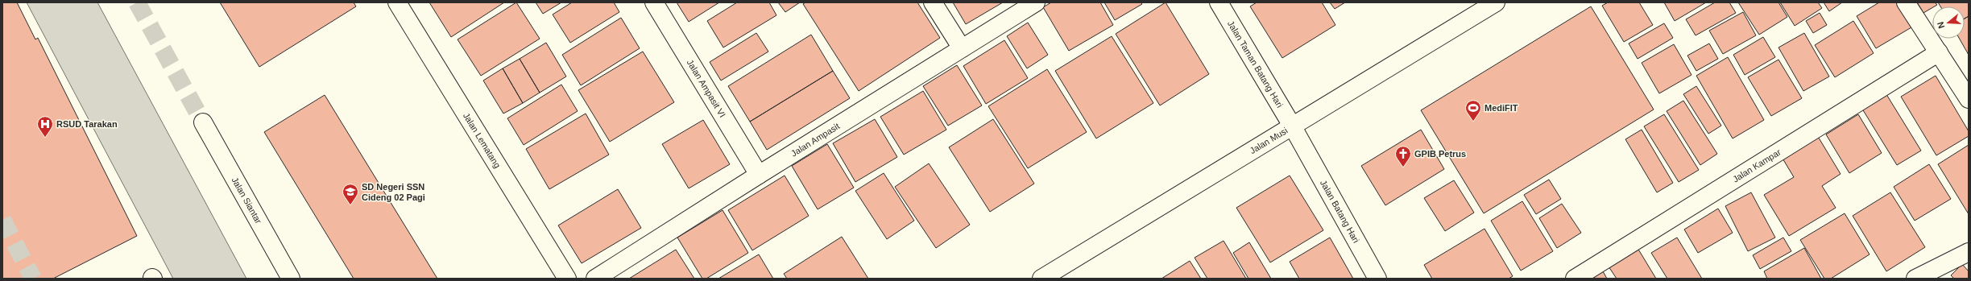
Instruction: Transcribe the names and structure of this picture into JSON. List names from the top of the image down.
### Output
{
  "streets": {
    "street": [
      "Jalan Taman Batang Hari",
      "Jalan Ampasit VI",
      "Jalan Ampasit",
      "Jalan Musi",
      "Jalan Lematang",
      "Jalan Kampar",
      "Jalan Siantar",
      "Jalan Batang Hari"
    ]
  },
  "crossings": [
    ["Jalan Taman Batang Hari", "Jalan Musi"],
    ["Jalan Taman Batang Hari", "Jalan Batang Hari"],
    ["Jalan Ampasit VI", "Jalan Ampasit"]
  ],
  "places": {
    "sports": ["MediFIT"],
    "hospital": ["RSUD Tarakan"],
    "church": ["GPIB Petrus"],
    "school or university": ["SD Negeri SSN Cideng 02 Pagi"]
  },
  "north": "left"
}
